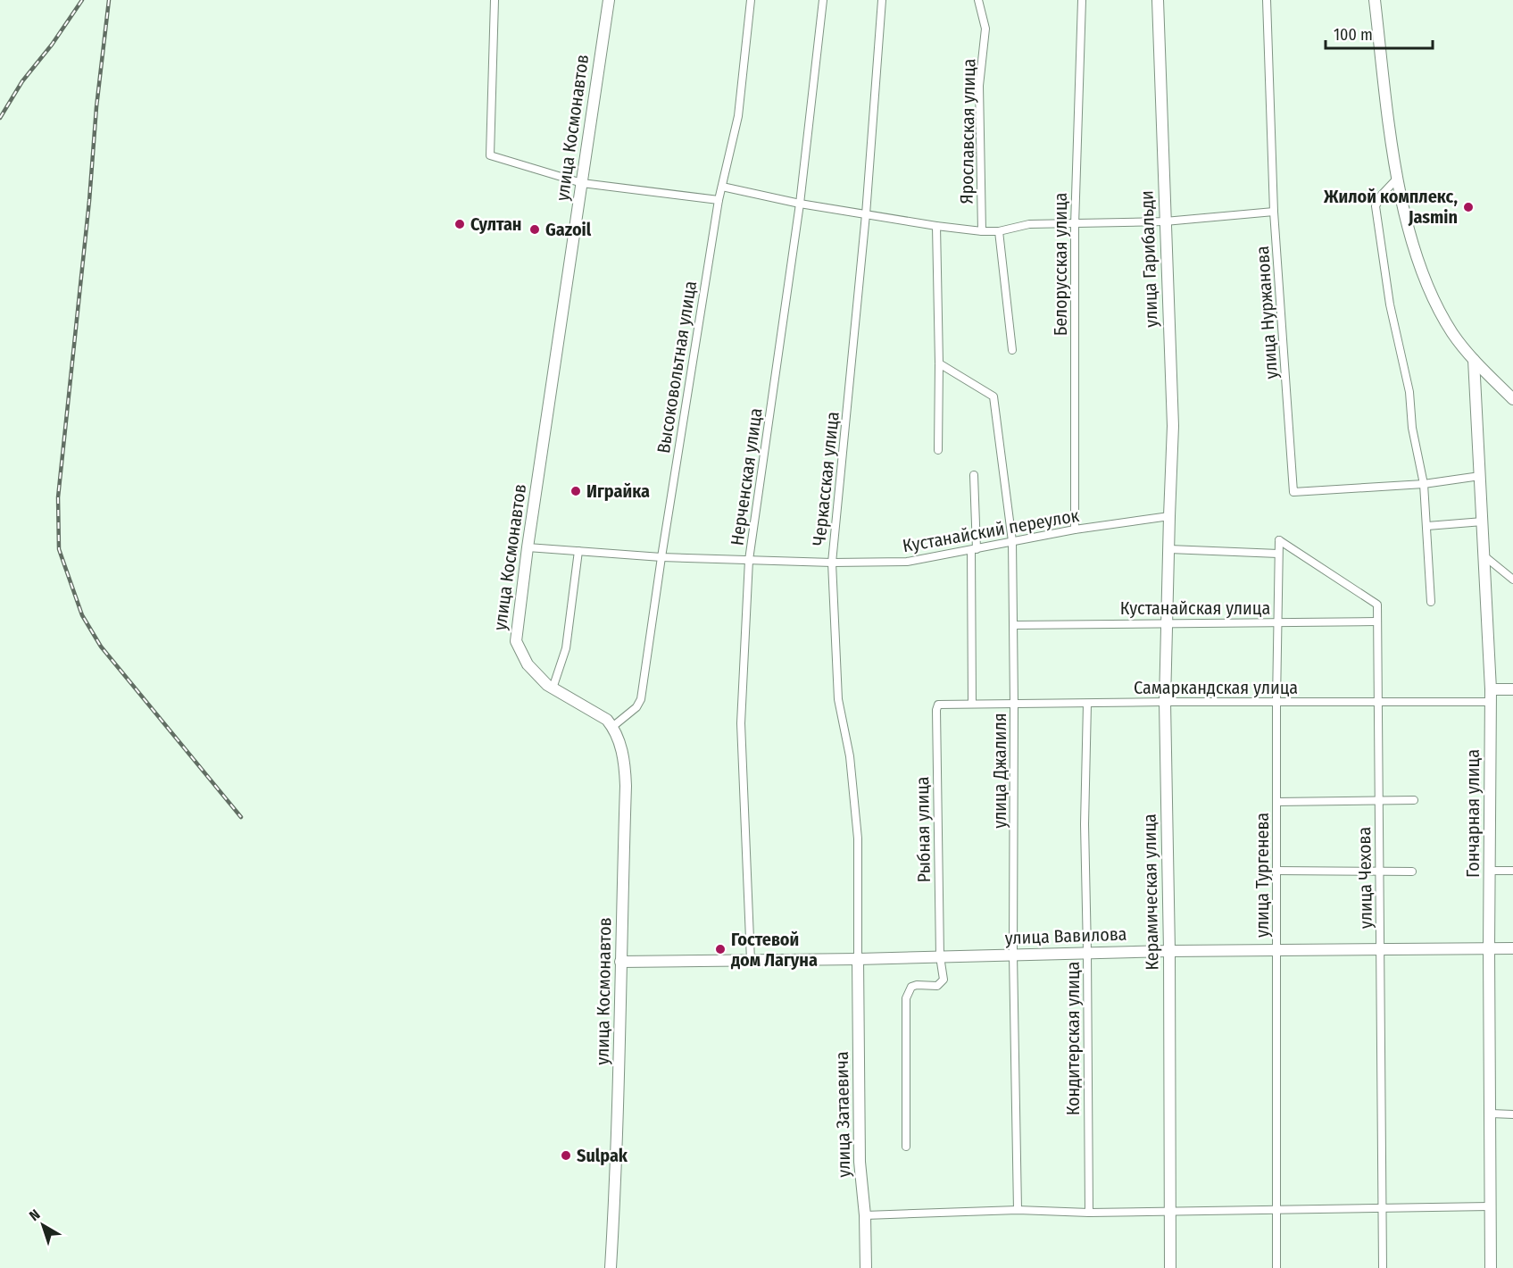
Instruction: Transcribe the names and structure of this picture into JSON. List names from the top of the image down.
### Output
{
  "streets": {
    "street": [
      "улица Космонавтов",
      "Ярославская улица",
      "улица Гарибальди",
      "Белорусская улица",
      "улица Нуржанова",
      "Высоковольтная улица",
      "Нерченская улица",
      "Черкасская улица",
      "Кустанайский переулок",
      "Кустанайская улица",
      "Самаркандская улица",
      "улица Джалиля",
      "Гончарная улица",
      "Рыбная улица",
      "улица Тургенева",
      "улица Чехова",
      "Керамическая улица",
      "улица Вавилова",
      "Кондитерская улица",
      "улица Затаевича"
    ]
  },
  "crossings": [
    ["улица Космонавтов", "Высоковольтная улица"],
    ["улица Космонавтов", "Кустанайский переулок"],
    ["улица Космонавтов", "улица Вавилова"],
    ["улица Гарибальди", "Кустанайский переулок"],
    ["улица Гарибальди", "Керамическая улица"],
    ["Белорусская улица", "Кустанайский переулок"],
    ["улица Нуржанова", "Гончарная улица"],
    ["Высоковольтная улица", "Кустанайский переулок"],
    ["Нерченская улица", "Кустанайский переулок"],
    ["Нерченская улица", "улица Вавилова"],
    ["Черкасская улица", "Кустанайский переулок"],
    ["Черкасская улица", "улица Вавилова"],
    ["Черкасская улица", "улица Затаевича"],
    ["Кустанайский переулок", "улица Джалиля"],
    ["Кустанайский переулок", "Керамическая улица"],
    ["Кустанайская улица", "улица Джалиля"],
    ["Кустанайская улица", "улица Тургенева"],
    ["Кустанайская улица", "улица Чехова"],
    ["Кустанайская улица", "Керамическая улица"],
    ["Самаркандская улица", "улица Джалиля"],
    ["Самаркандская улица", "Гончарная улица"],
    ["Самаркандская улица", "Рыбная улица"],
    ["Самаркандская улица", "улица Тургенева"],
    ["Самаркандская улица", "улица Чехова"],
    ["Самаркандская улица", "Керамическая улица"],
    ["Самаркандская улица", "Кондитерская улица"],
    ["улица Джалиля", "улица Вавилова"],
    ["Гончарная улица", "улица Вавилова"],
    ["Рыбная улица", "улица Вавилова"],
    ["улица Тургенева", "улица Чехова"],
    ["улица Тургенева", "улица Вавилова"],
    ["улица Чехова", "улица Вавилова"],
    ["Керамическая улица", "улица Вавилова"],
    ["улица Вавилова", "Кондитерская улица"],
    ["улица Вавилова", "улица Затаевича"]
  ],
  "places": [
    "Жилой комплекс, Jasmin",
    "Султан",
    "Gazoil",
    "Играйка",
    "Гостевой дом Лагуна",
    "Sulpak"
  ],
  "scale_bar": "100 m",
  "north": "top left"
}
